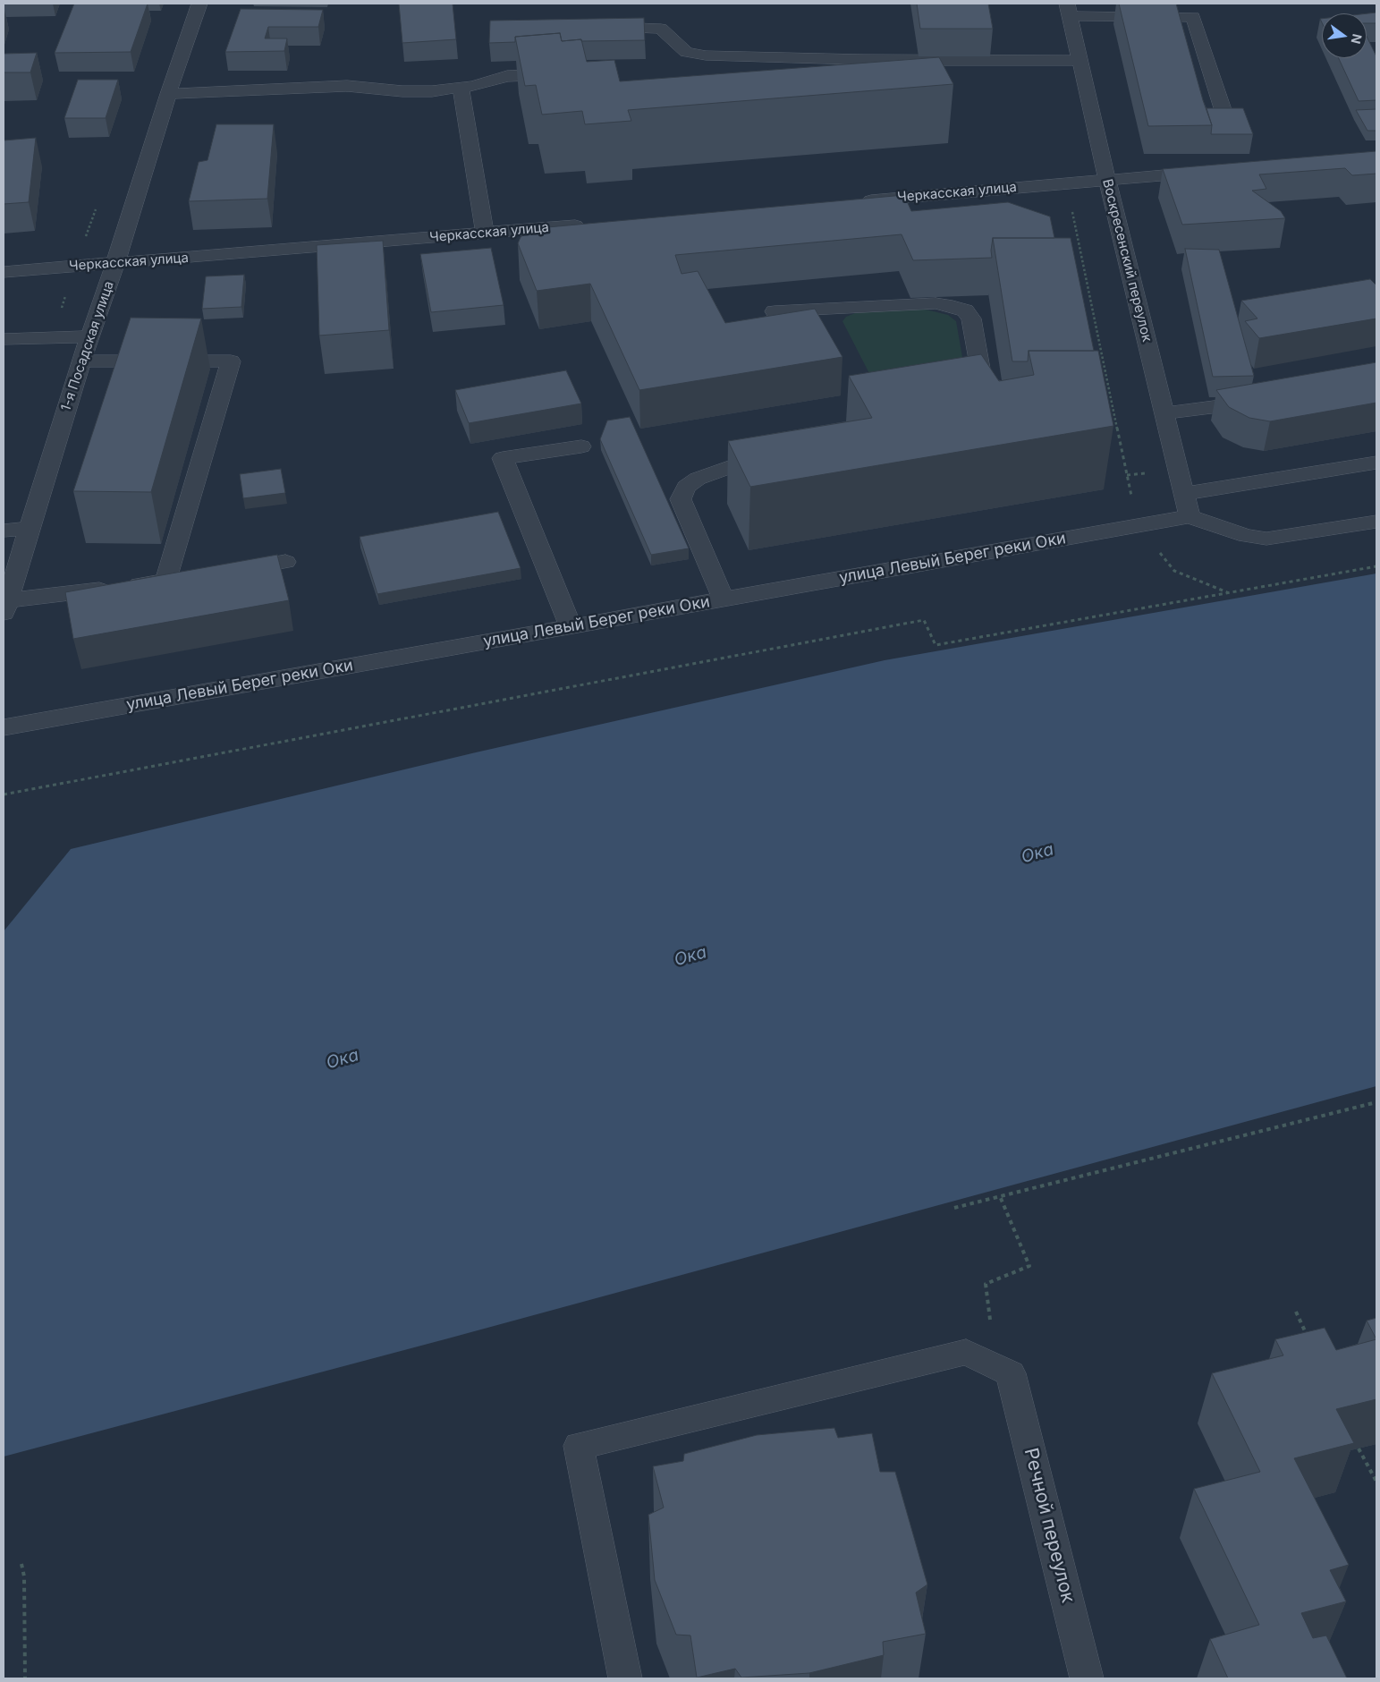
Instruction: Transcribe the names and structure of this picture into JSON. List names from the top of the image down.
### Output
{
  "streets": {
    "street": [
      "Черкасская улица",
      "Воскресенский переулок",
      "1-я Посадская улица",
      "улица Левый Берег реки Оки",
      "Речной переулок"
    ]
  },
  "crossings": [
    ["Черкасская улица", "Воскресенский переулок"],
    ["Черкасская улица", "1-я Посадская улица"],
    ["Воскресенский переулок", "улица Левый Берег реки Оки"]
  ],
  "water": ["Ока"],
  "north": "right"
}
